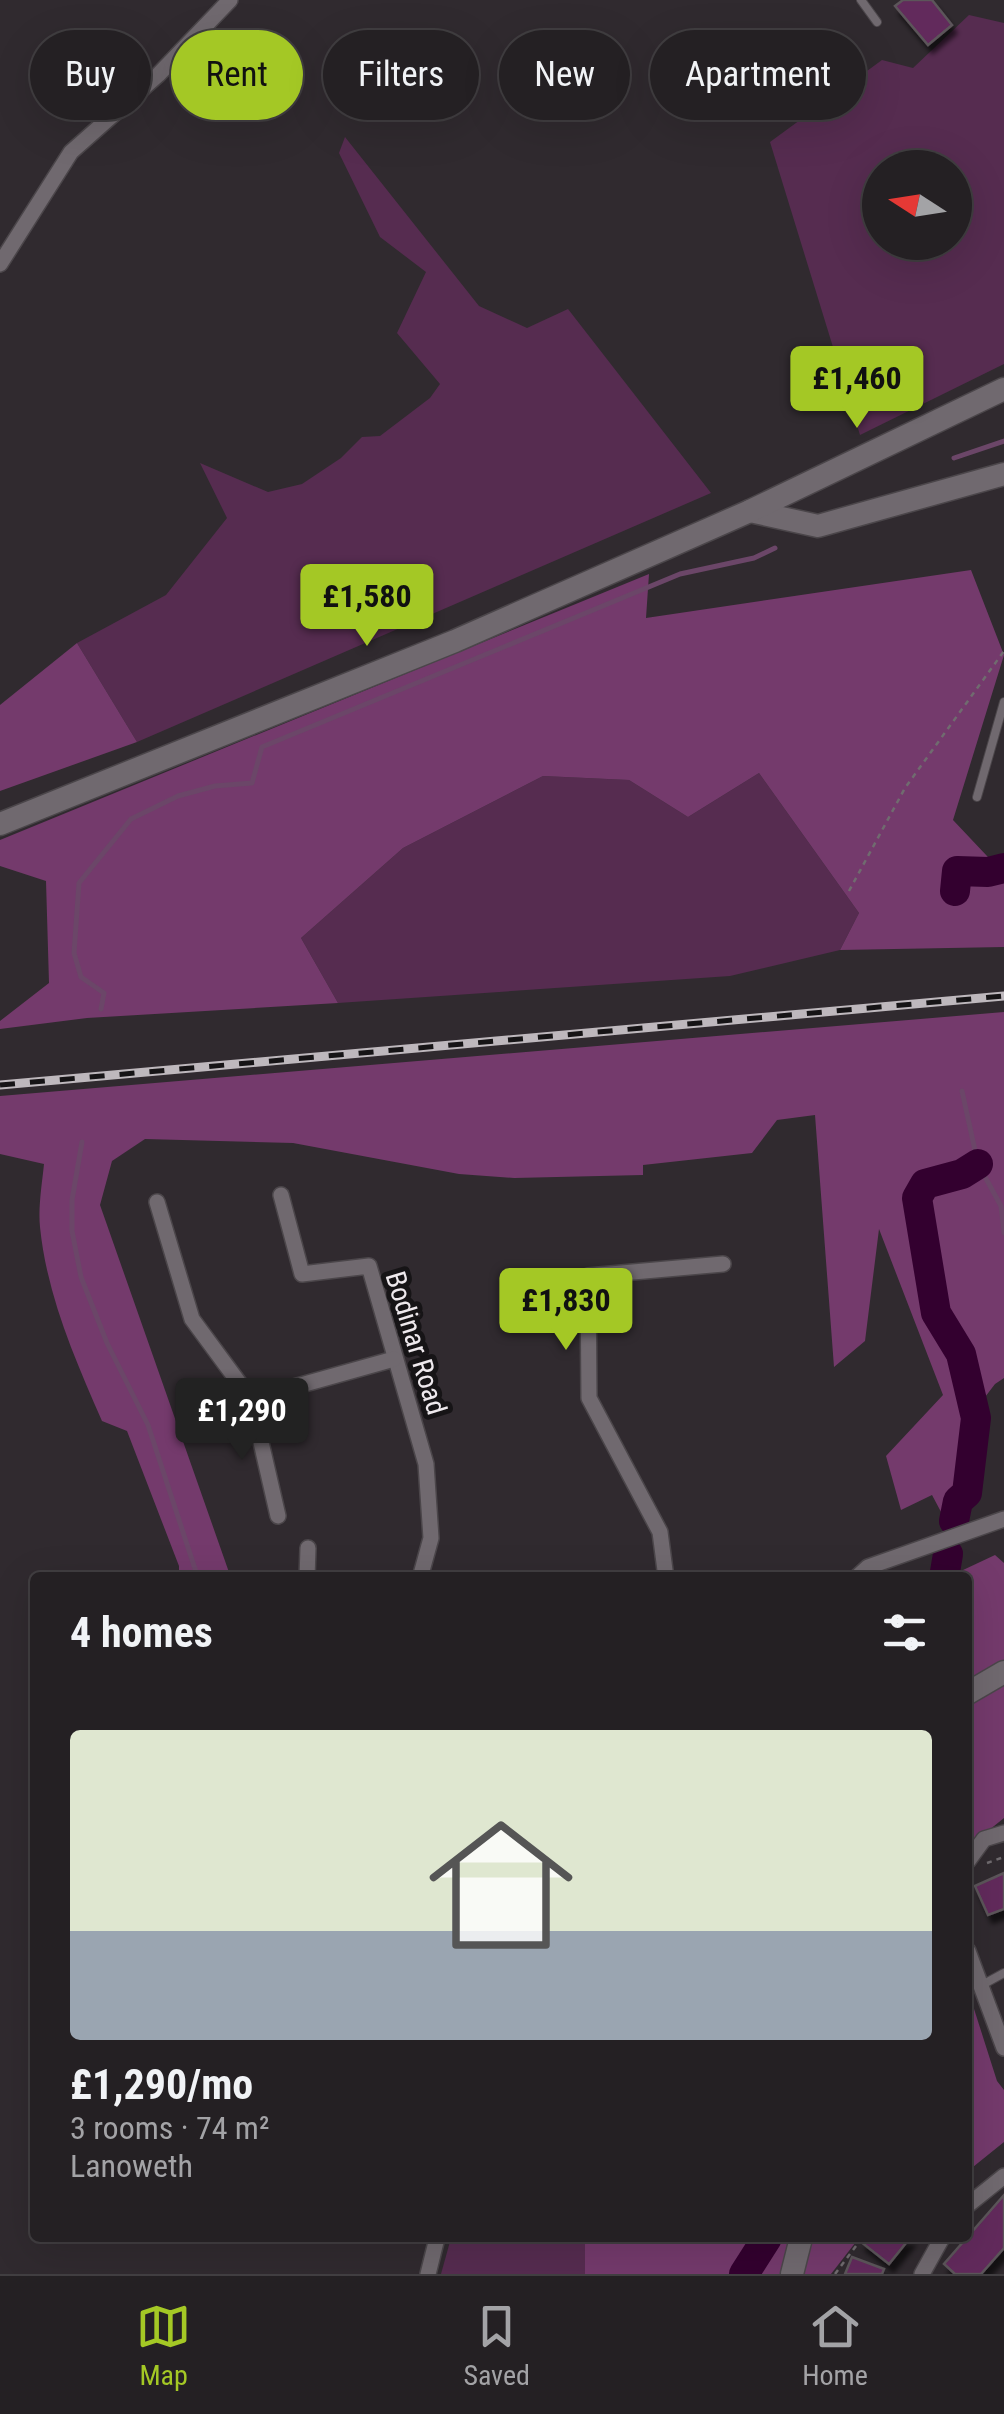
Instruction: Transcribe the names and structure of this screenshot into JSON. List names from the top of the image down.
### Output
{
  "streets": {
    "street": ["Bodinar Road"]
  },
  "north": "left",
  "page": {
    "chip": [
      "Buy",
      "Rent",
      "Filters",
      "New",
      "Apartment"
    ],
    "price": [
      "£1,460",
      "£1,580",
      "£1,830",
      "£1,290"
    ],
    "heading": "4 homes",
    "list": [
      {
        "name": "£1,290/mo",
        "note": "3 rooms · 74 m² · Lanoweth"
      }
    ],
    "tabs": ["Map", "Saved", "Home"]
  }
}
